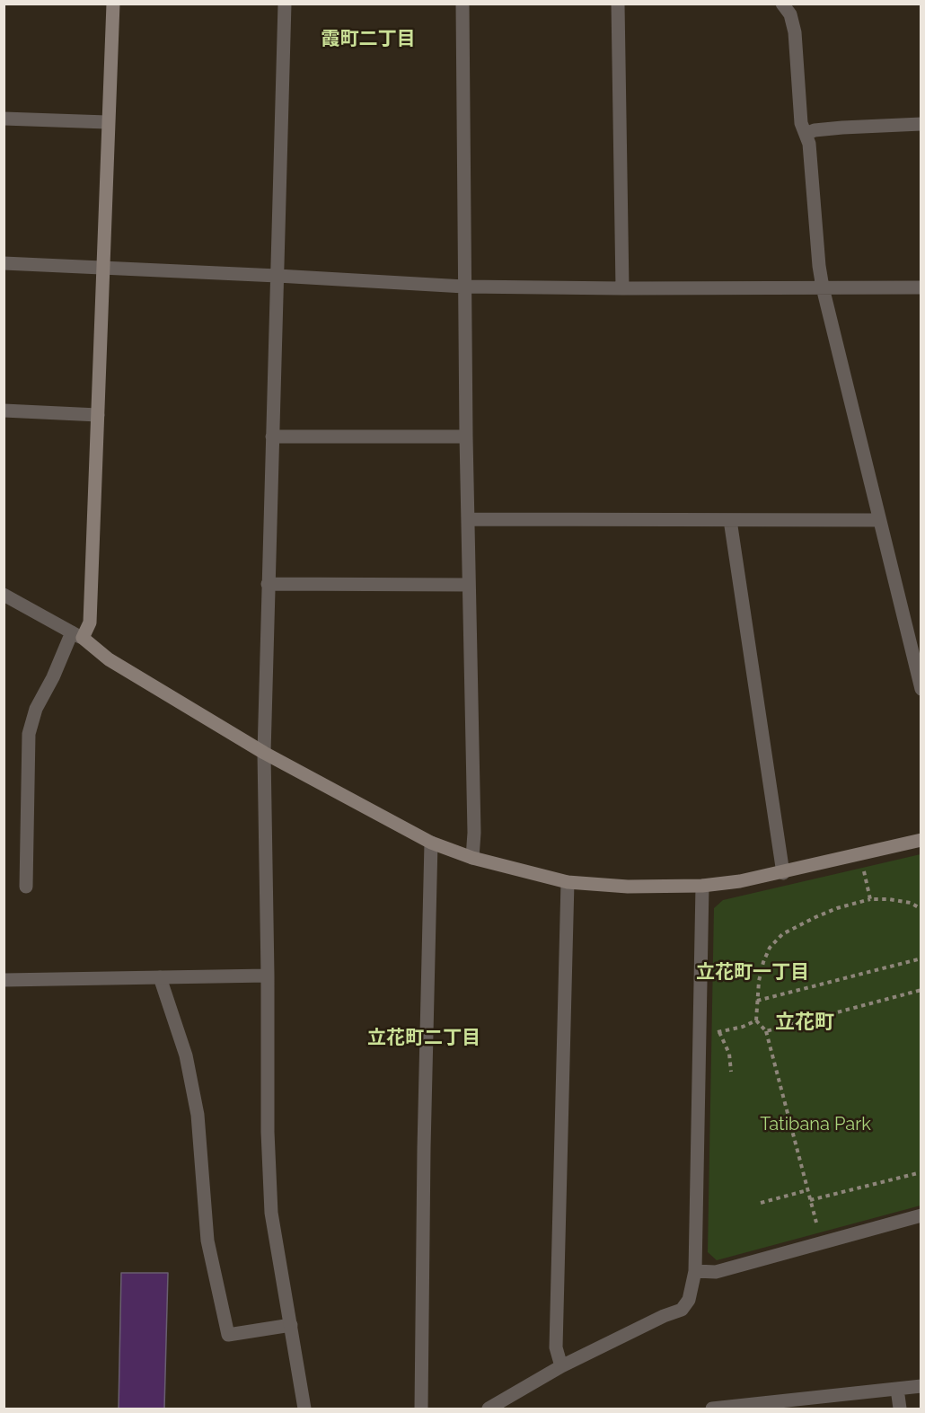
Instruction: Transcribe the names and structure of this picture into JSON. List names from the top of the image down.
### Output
{
  "districts": [
    "霞町二丁目",
    "立花町一丁目",
    "立花町",
    "立花町二丁目"
  ],
  "parks": ["Tatibana Park"]
}
